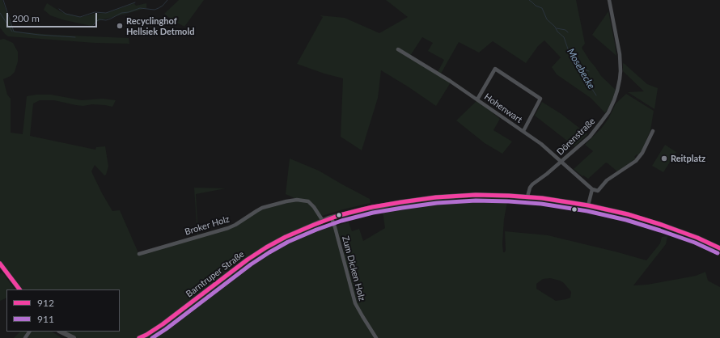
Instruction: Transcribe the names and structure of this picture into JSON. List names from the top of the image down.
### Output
{
  "streets": {
    "main road": ["Barntruper Straße"],
    "street": [
      "Hohenwart",
      "Dörenstraße",
      "Broker Holz",
      "Zum Dicken Holz"
    ]
  },
  "crossings": [
    ["Hohenwart", "Dörenstraße"],
    ["Dörenstraße", "Barntruper Straße"],
    ["Broker Holz", "Barntruper Straße"],
    ["Zum Dicken Holz", "Barntruper Straße"]
  ],
  "water": ["Mosebecke"],
  "places": ["Recyclinghof Hellsiek Detmold", "Reitplatz"],
  "lines": ["transit line 912", "transit line 911"],
  "legend": ["912", "911"],
  "scale_bar": "200 m"
}
